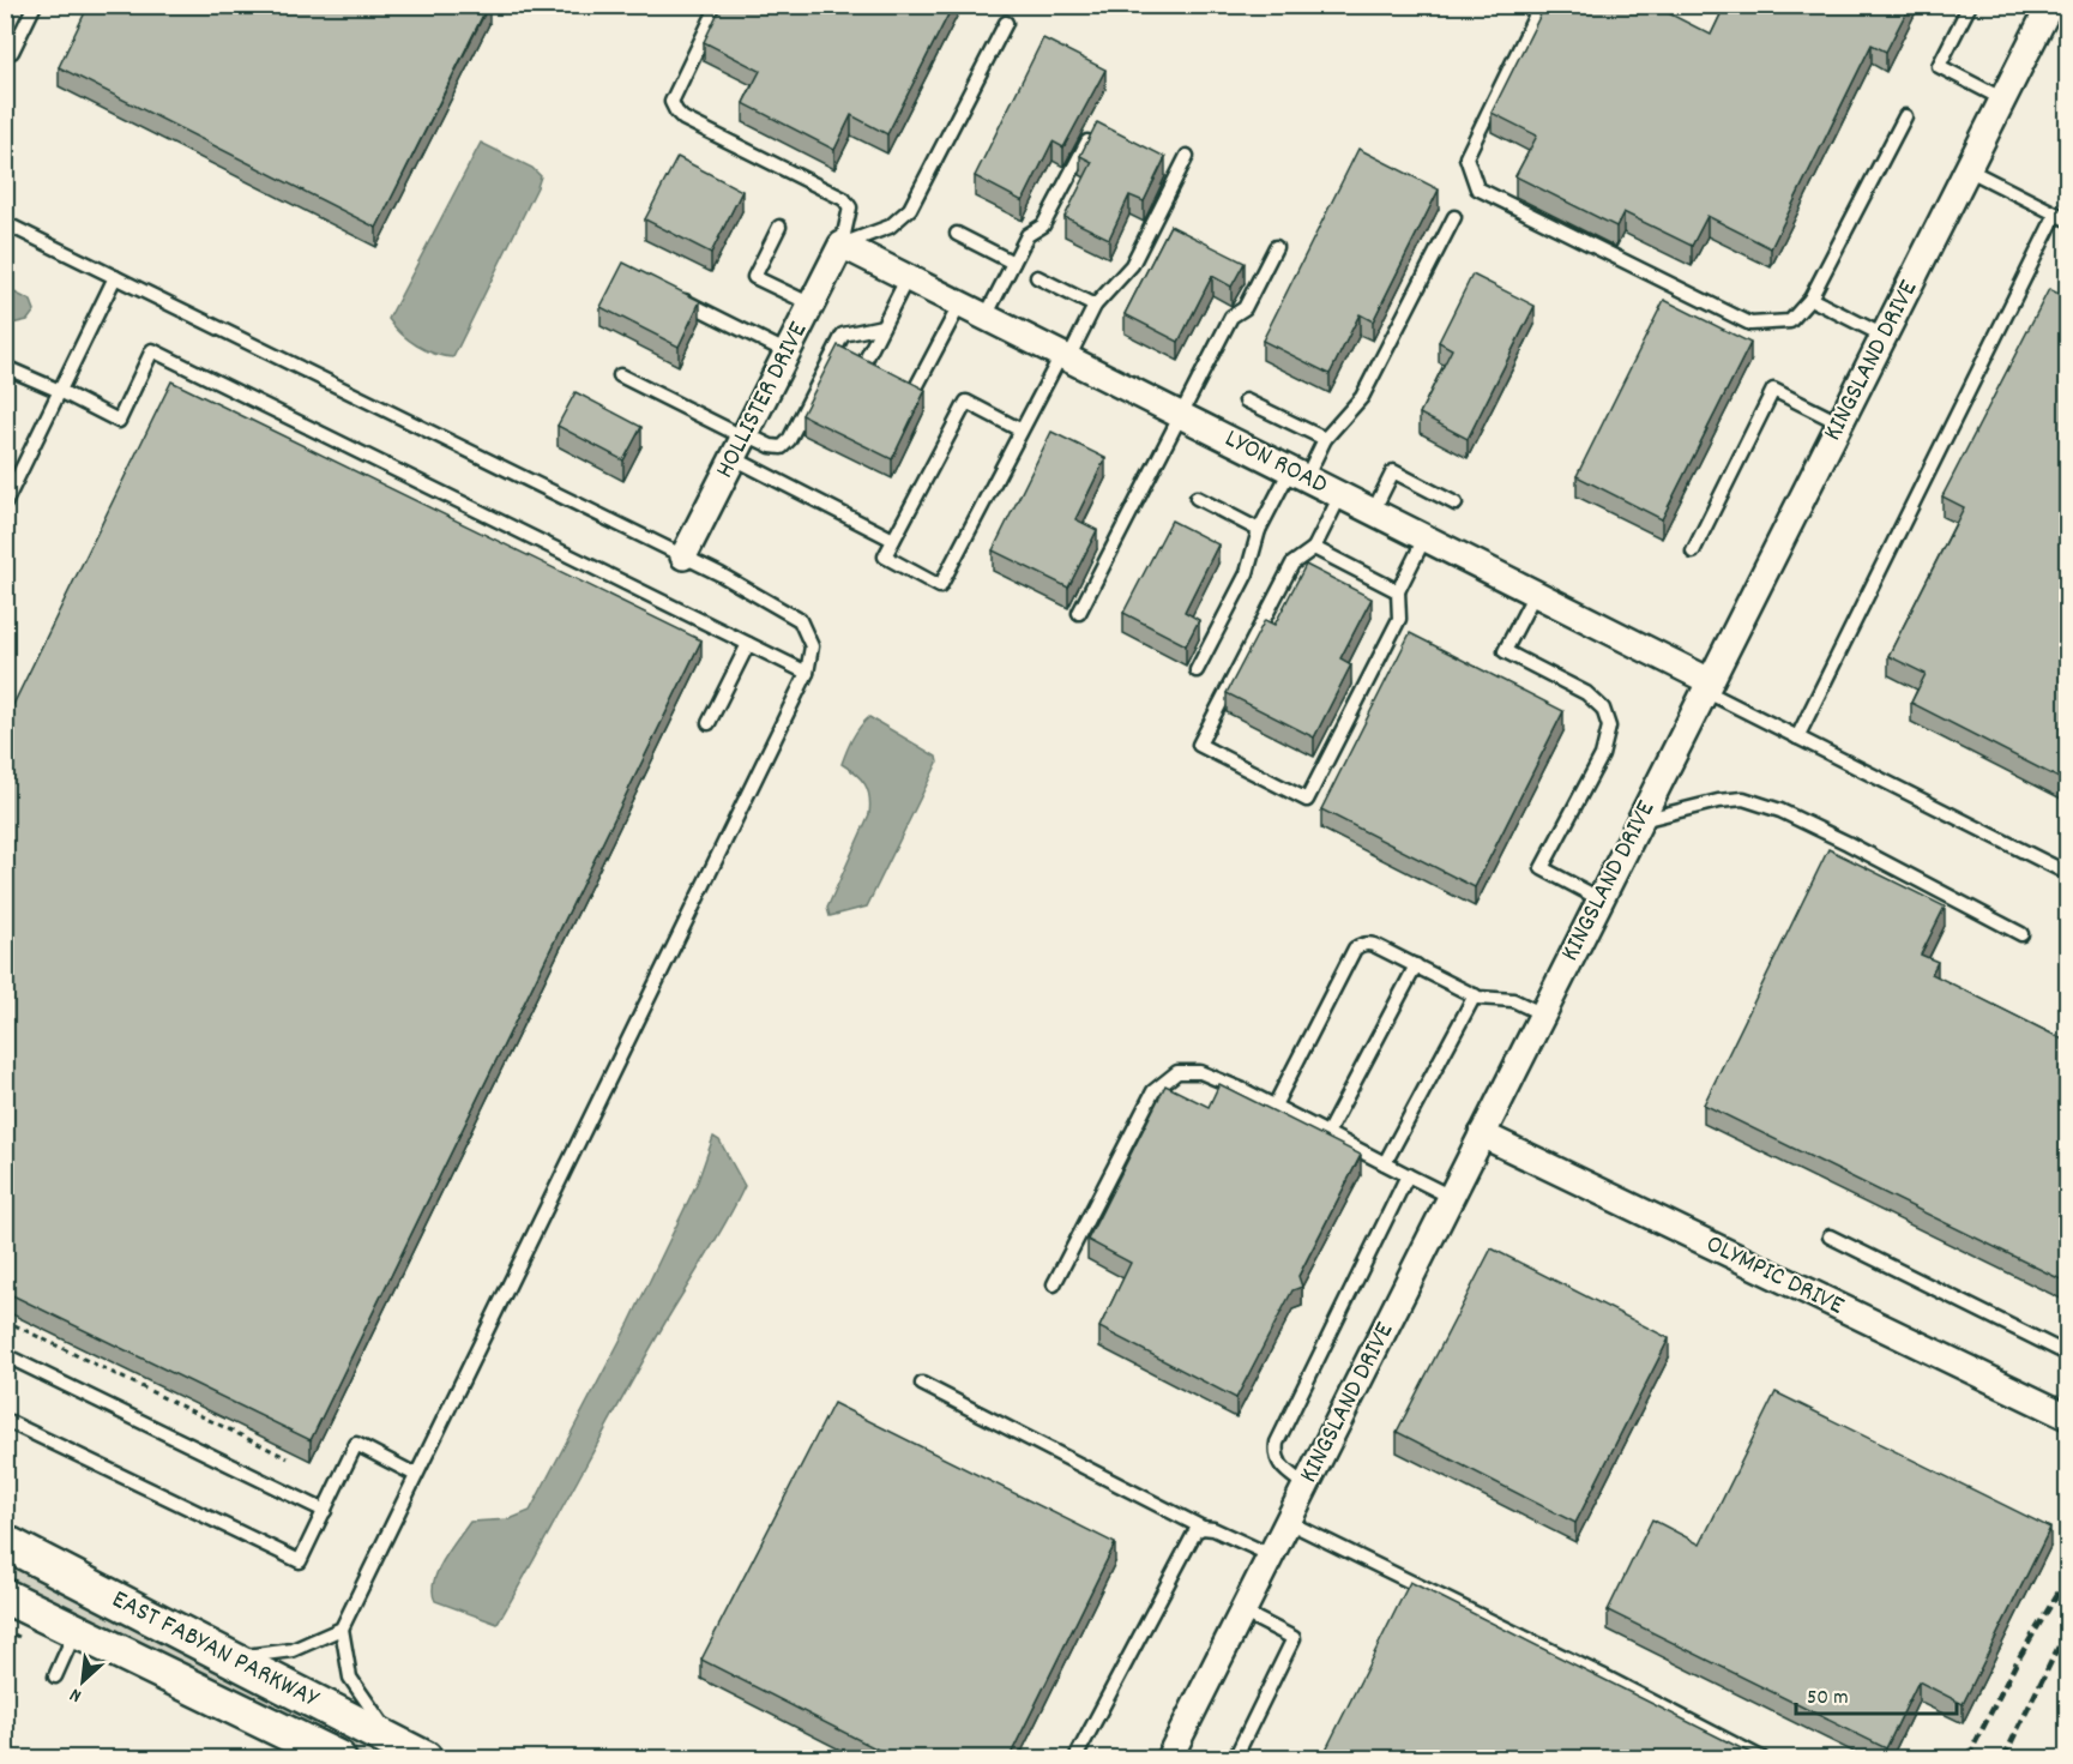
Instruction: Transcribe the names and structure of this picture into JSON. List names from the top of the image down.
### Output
{
  "streets": {
    "main road": ["EAST FABYAN PARKWAY"],
    "street": [
      "KINGSLAND DRIVE",
      "HOLLISTER DRIVE",
      "LYON ROAD",
      "OLYMPIC DRIVE"
    ]
  },
  "crossings": [
    ["KINGSLAND DRIVE", "LYON ROAD"],
    ["KINGSLAND DRIVE", "OLYMPIC DRIVE"],
    ["HOLLISTER DRIVE", "LYON ROAD"]
  ],
  "scale_bar": "50 m",
  "north": "bottom left"
}
